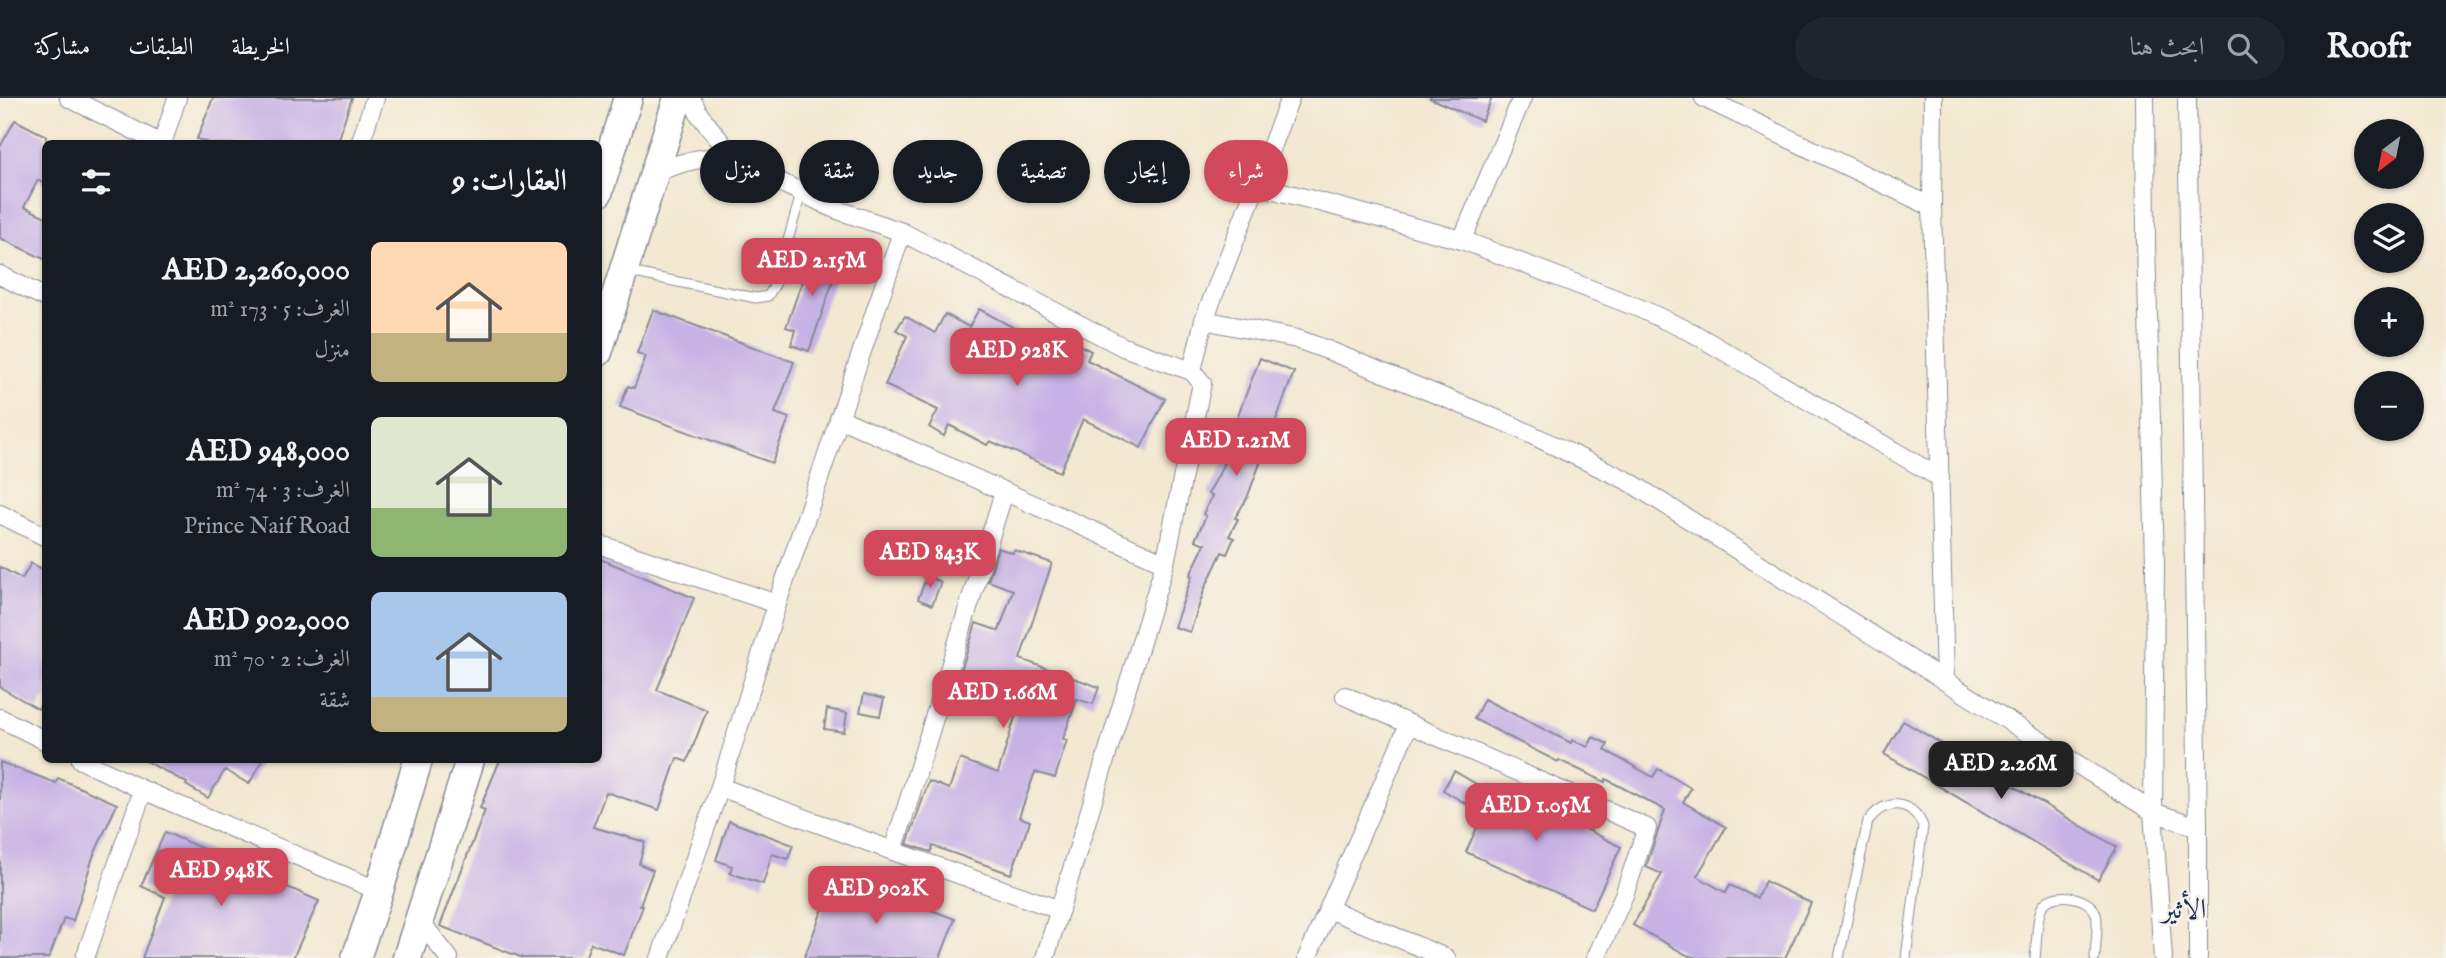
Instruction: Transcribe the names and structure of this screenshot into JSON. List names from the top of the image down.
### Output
{
  "districts": ["الأثير"],
  "north": "bottom left",
  "page": {
    "header": "Roofr",
    "search": "ابحث هنا",
    "nav": ["الخريطة", "الطبقات", "مشاركة"],
    "map_buttons": ["+", "−"],
    "chip": [
      "شراء",
      "إيجار",
      "تصفية",
      "جديد",
      "شقة",
      "منزل"
    ],
    "heading": "العقارات: 9",
    "list": [
      {
        "name": "AED 2,260,000",
        "note": "الغرف: 5 · 173 m² · منزل"
      },
      {
        "name": "AED 948,000",
        "note": "الغرف: 3 · 74 m² · Prince Naif Road"
      },
      {
        "name": "AED 902,000",
        "note": "الغرف: 2 · 70 m² · شقة"
      }
    ],
    "price": [
      "AED 2.15M",
      "AED 928K",
      "AED 1.21M",
      "AED 843K",
      "AED 1.66M",
      "AED 2.26M",
      "AED 1.05M",
      "AED 948K",
      "AED 902K"
    ]
  }
}
